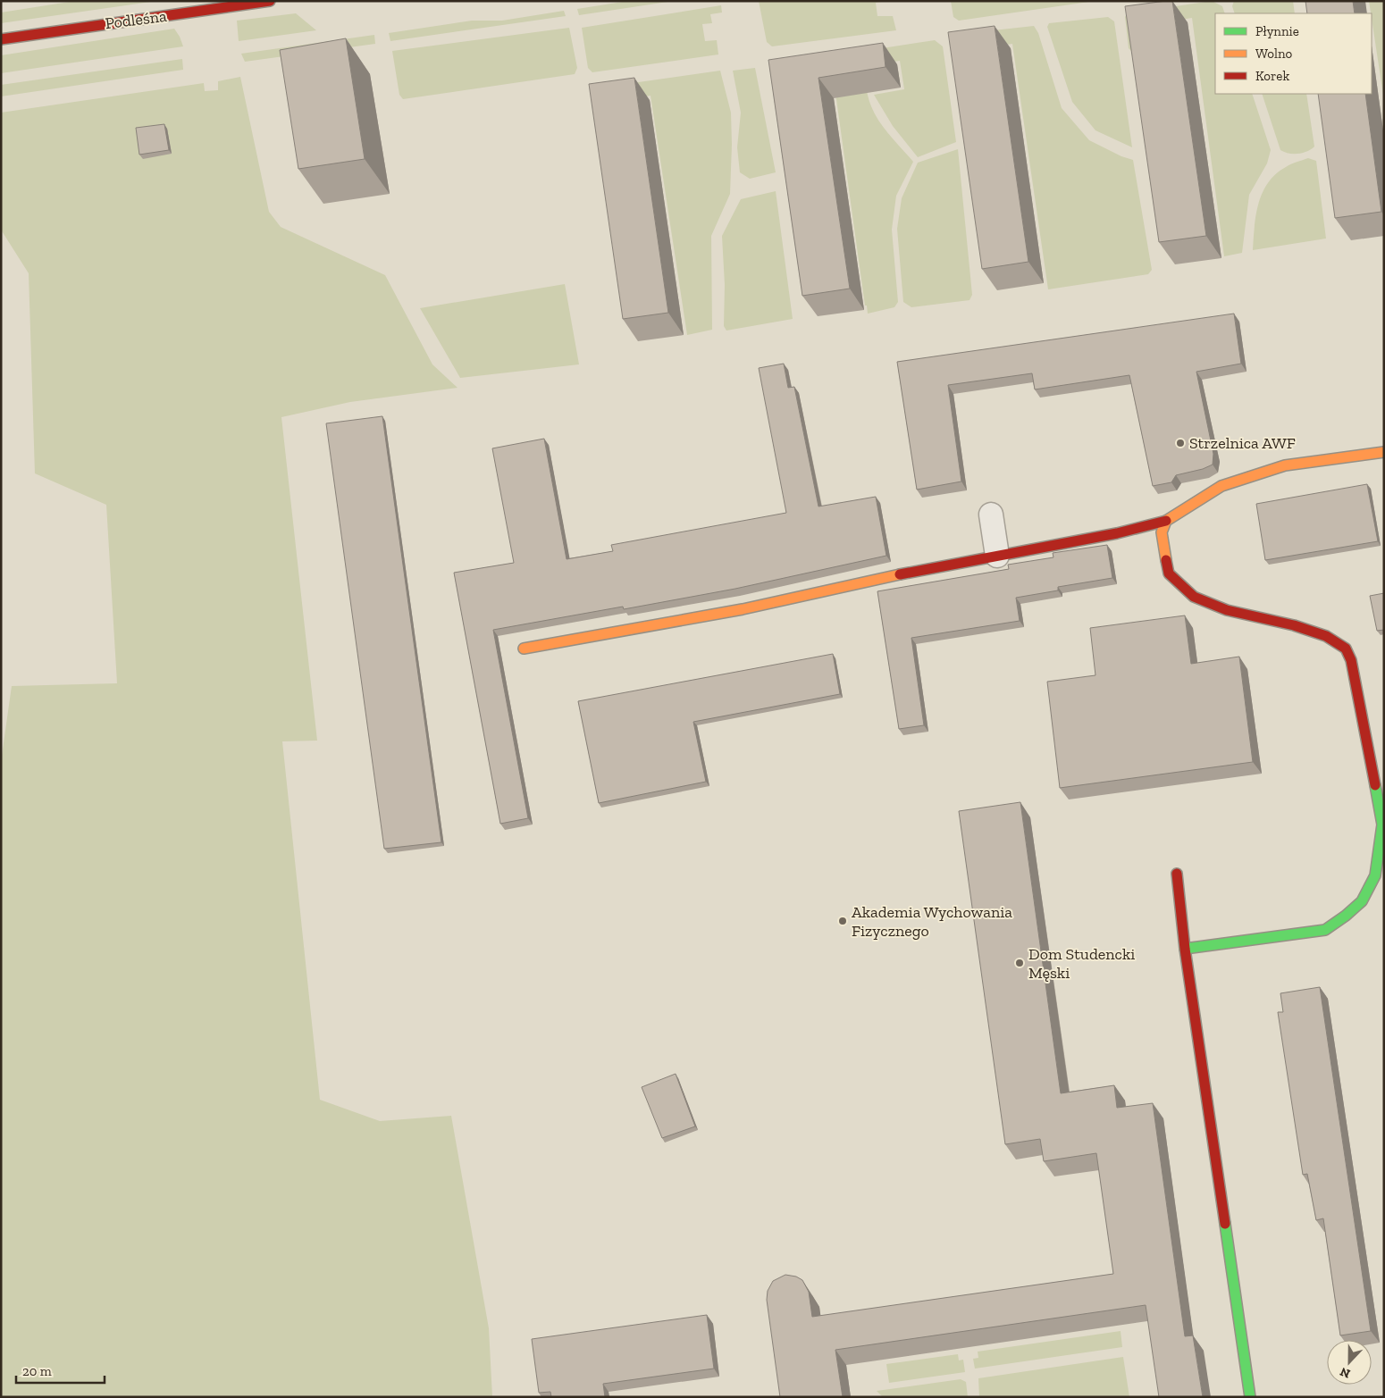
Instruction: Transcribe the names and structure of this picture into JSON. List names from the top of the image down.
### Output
{
  "streets": {
    "street": ["Podleśna"]
  },
  "places": ["Strzelnica AWF", "Akademia Wychowania Fizycznego", "Dom Studencki Męski"],
  "legend": ["Płynnie", "Wolno", "Korek"],
  "scale_bar": "20 m",
  "north": "bottom"
}
